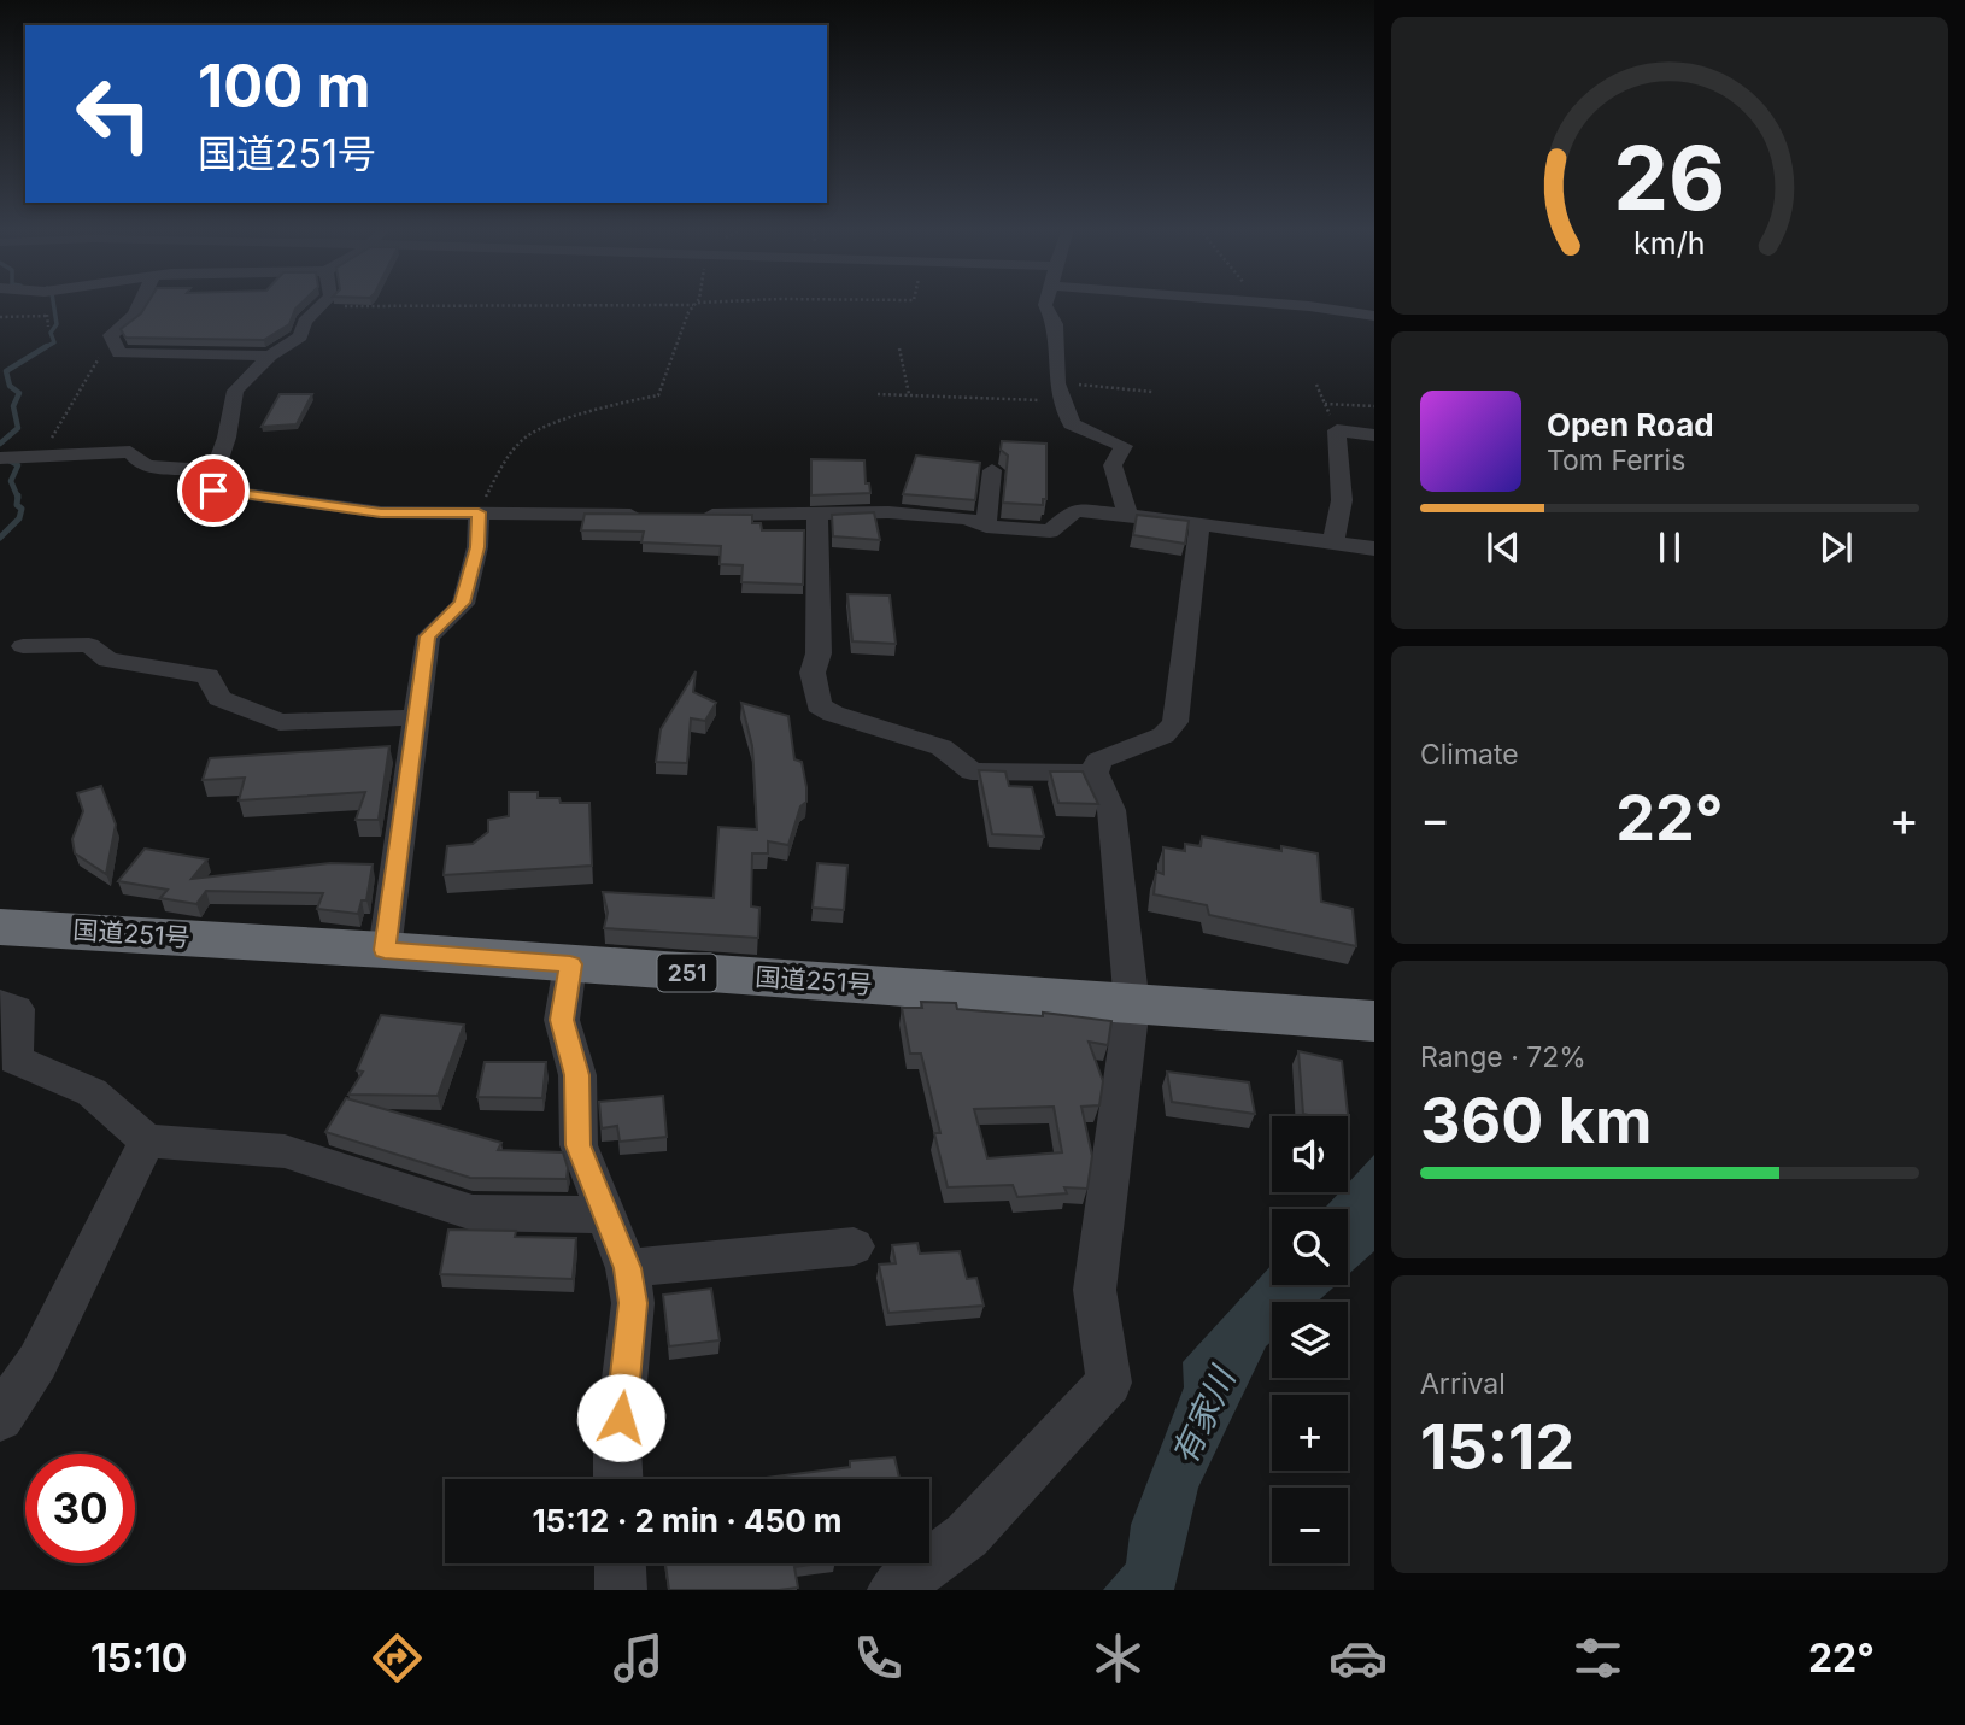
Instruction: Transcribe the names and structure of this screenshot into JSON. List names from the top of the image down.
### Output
{
  "streets": {
    "highway": ["国道251号", "251"]
  },
  "water": ["有家川"],
  "page": {
    "turn": ["100 m", "国道251号"],
    "song": ["Open Road", "Tom Ferris"],
    "tile": [
      "Climate",
      ["Range · 72%", "360 km"],
      ["Arrival", "15:12"]
    ],
    "heat": ["−", "22°", "+"],
    "map_buttons": ["+", "−"],
    "limit": "30",
    "trip": "15:12 · 2 min · 450 m",
    "tabs": ["15:10", "22°"],
    "gauge": ["26", "km/h"]
  }
}
